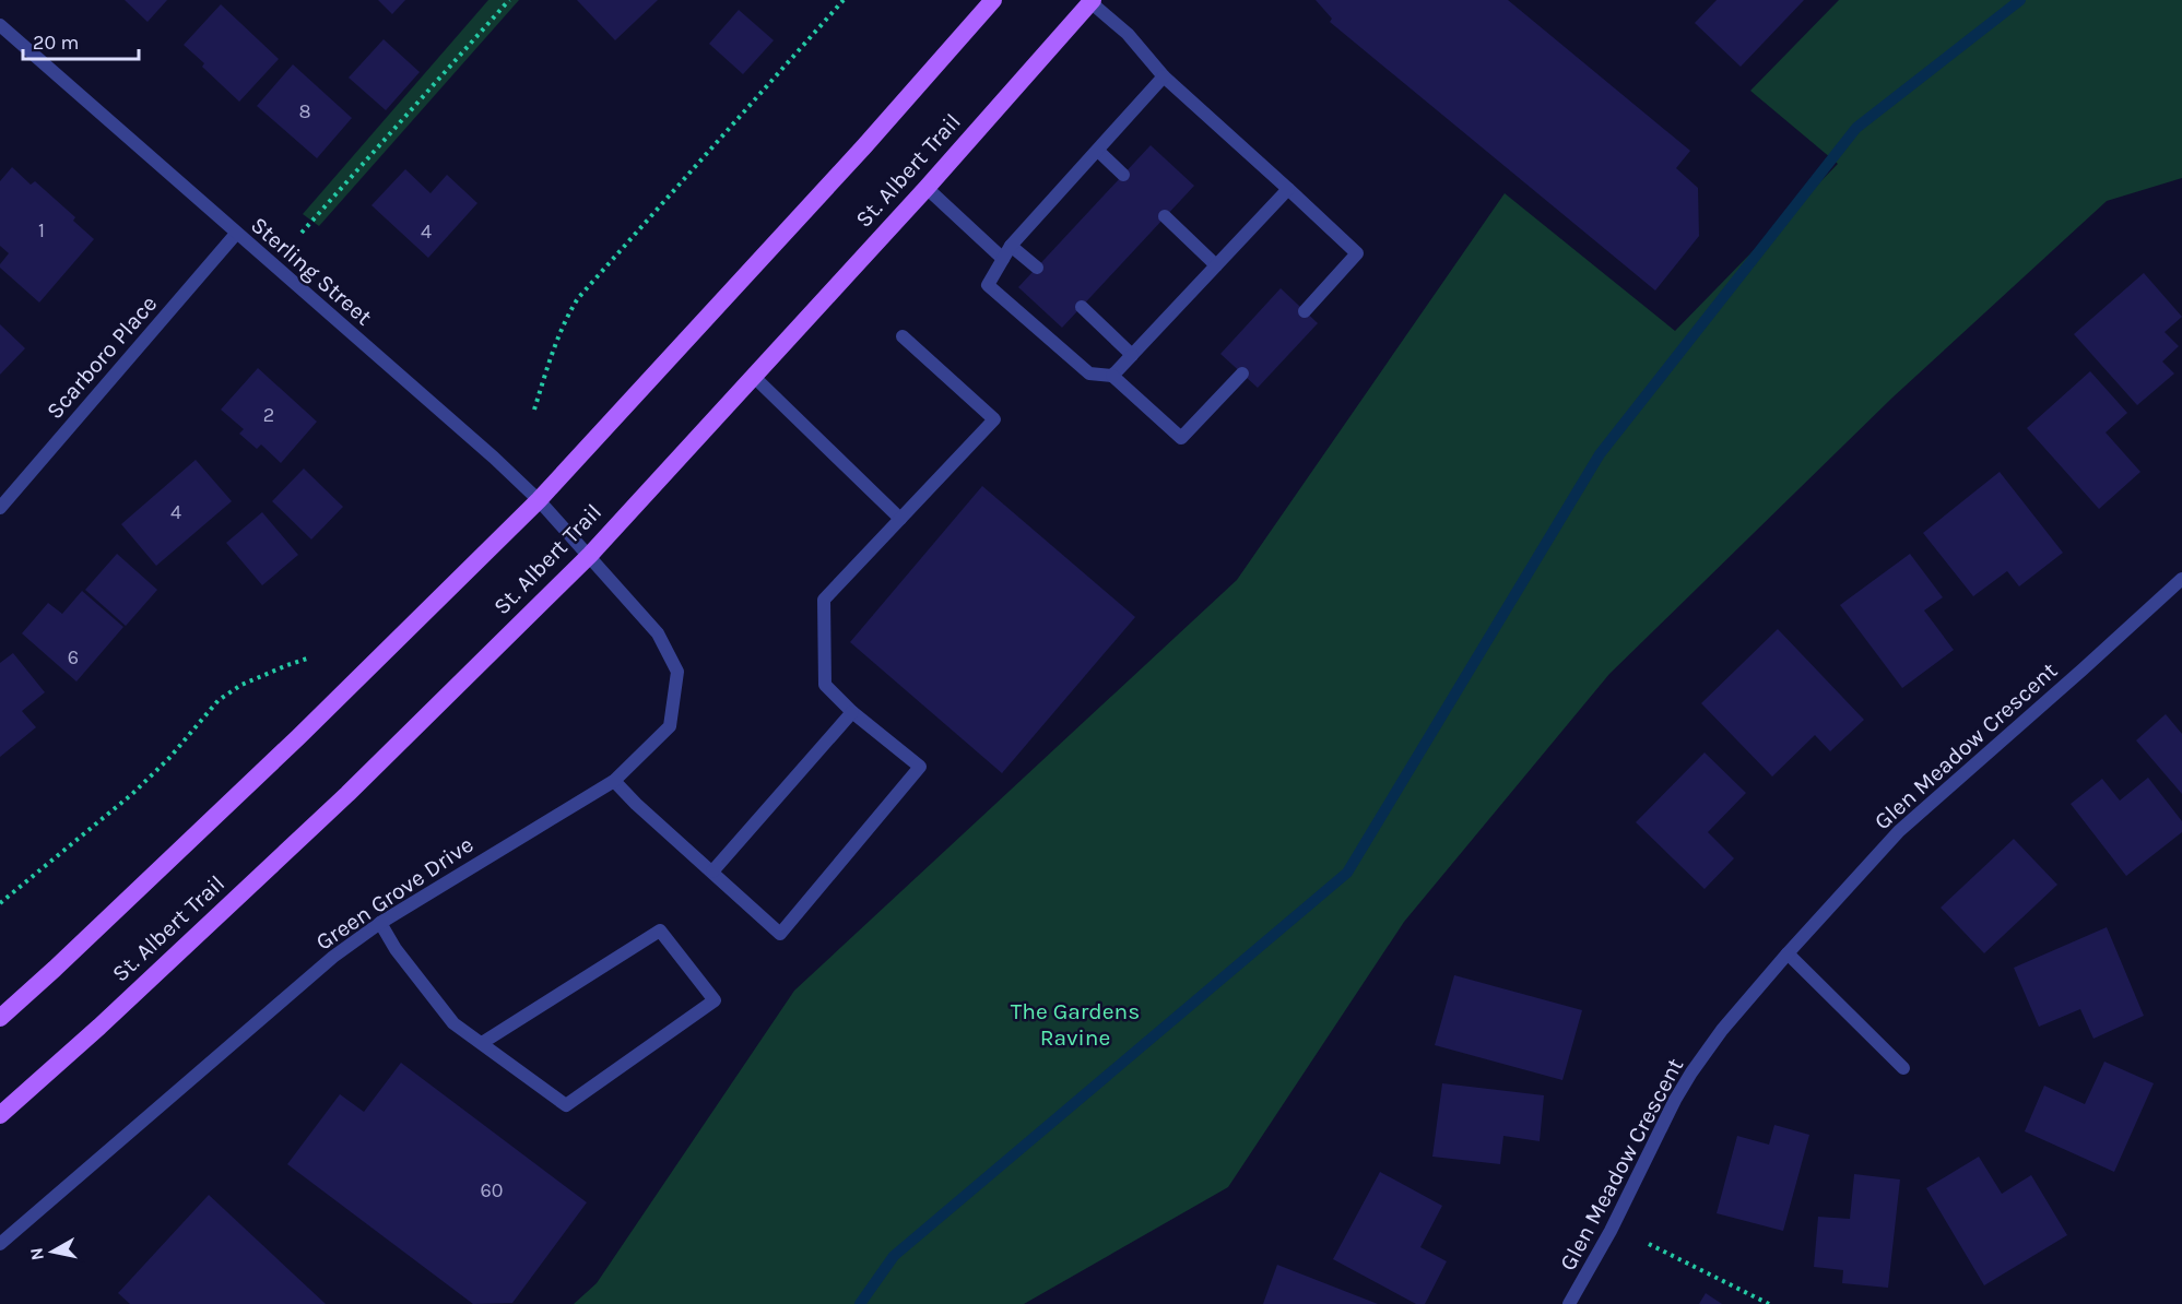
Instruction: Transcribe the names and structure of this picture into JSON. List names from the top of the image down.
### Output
{
  "streets": {
    "main road": ["St. Albert Trail"],
    "street": [
      "Sterling Street",
      "Scarboro Place",
      "Glen Meadow Crescent",
      "Green Grove Drive"
    ]
  },
  "crossings": [
    ["St. Albert Trail", "Sterling Street"],
    ["St. Albert Trail", "Green Grove Drive"],
    ["Sterling Street", "Scarboro Place"],
    ["Sterling Street", "Green Grove Drive"]
  ],
  "parks": ["The Gardens Ravine"],
  "house_numbers": [
    "8",
    "1",
    "4",
    "2",
    "4",
    "6",
    "60"
  ],
  "scale_bar": "20 m",
  "north": "left"
}
